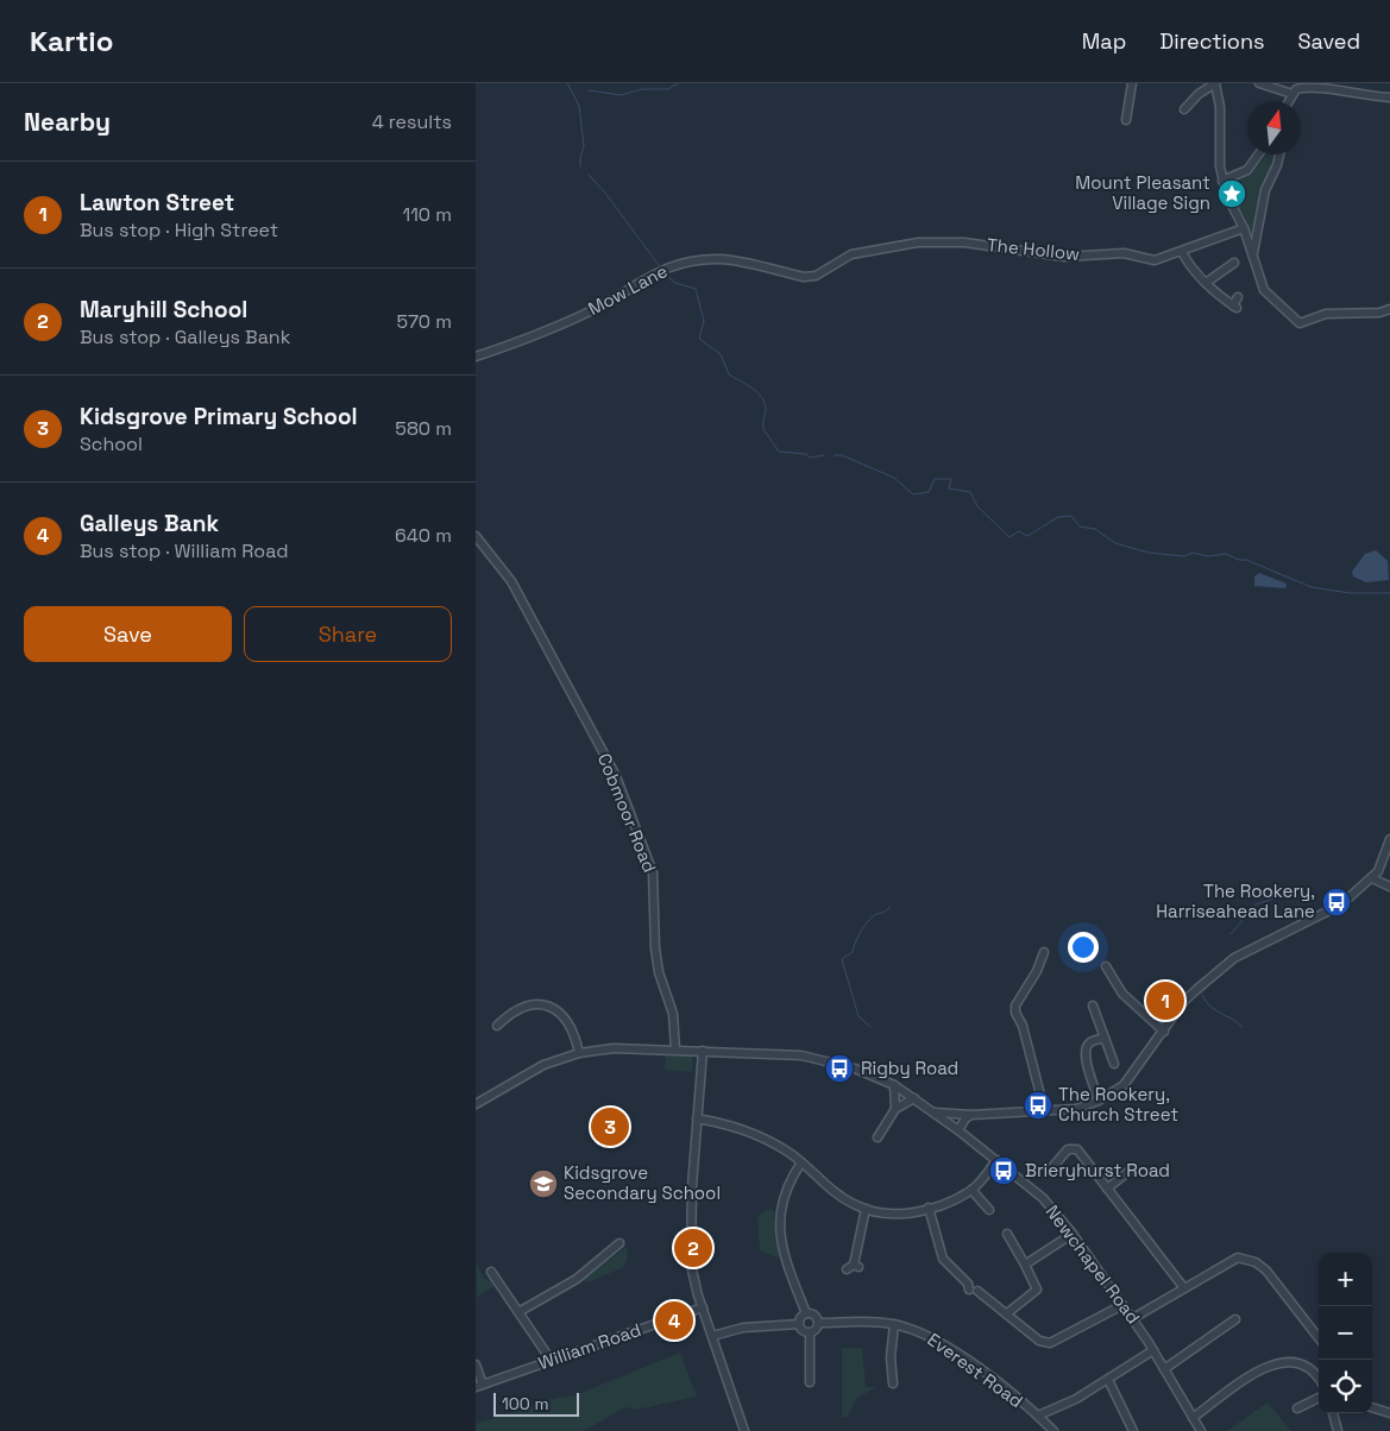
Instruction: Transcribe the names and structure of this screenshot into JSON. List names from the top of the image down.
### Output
{
  "streets": {
    "street": [
      "The Hollow",
      "Mow Lane",
      "Cobmoor Road",
      "Newchapel Road",
      "William Road",
      "Everest Road"
    ]
  },
  "crossings": [
    ["The Hollow", "Mow Lane"],
    ["Cobmoor Road", "Newchapel Road"]
  ],
  "places": {
    "place": ["Mount Pleasant Village Sign"],
    "bus stop": [
      "The Rookery, Harriseahead Lane",
      "Rigby Road",
      "The Rookery, Church Street",
      "Brieryhurst Road"
    ],
    "school or university": ["Kidsgrove Secondary School"]
  },
  "scale_bar": "100 m",
  "north": "top",
  "page": {
    "header": "Kartio",
    "nav": ["Map", "Directions", "Saved"],
    "heading": ["Nearby", "4 results"],
    "list": [
      {
        "mark": "1",
        "name": "Lawton Street",
        "note": "Bus stop · High Street",
        "value": "110 m"
      },
      {
        "mark": "2",
        "name": "Maryhill School",
        "note": "Bus stop · Galleys Bank",
        "value": "570 m"
      },
      {
        "mark": "3",
        "name": "Kidsgrove Primary School",
        "note": "School",
        "value": "580 m"
      },
      {
        "mark": "4",
        "name": "Galleys Bank",
        "note": "Bus stop · William Road",
        "value": "640 m"
      }
    ],
    "buttons": ["Save", "Share"],
    "pins": [
      "1",
      "3",
      "2",
      "4"
    ],
    "map_buttons": ["+", "−"],
    "scale": "100 m"
  }
}
